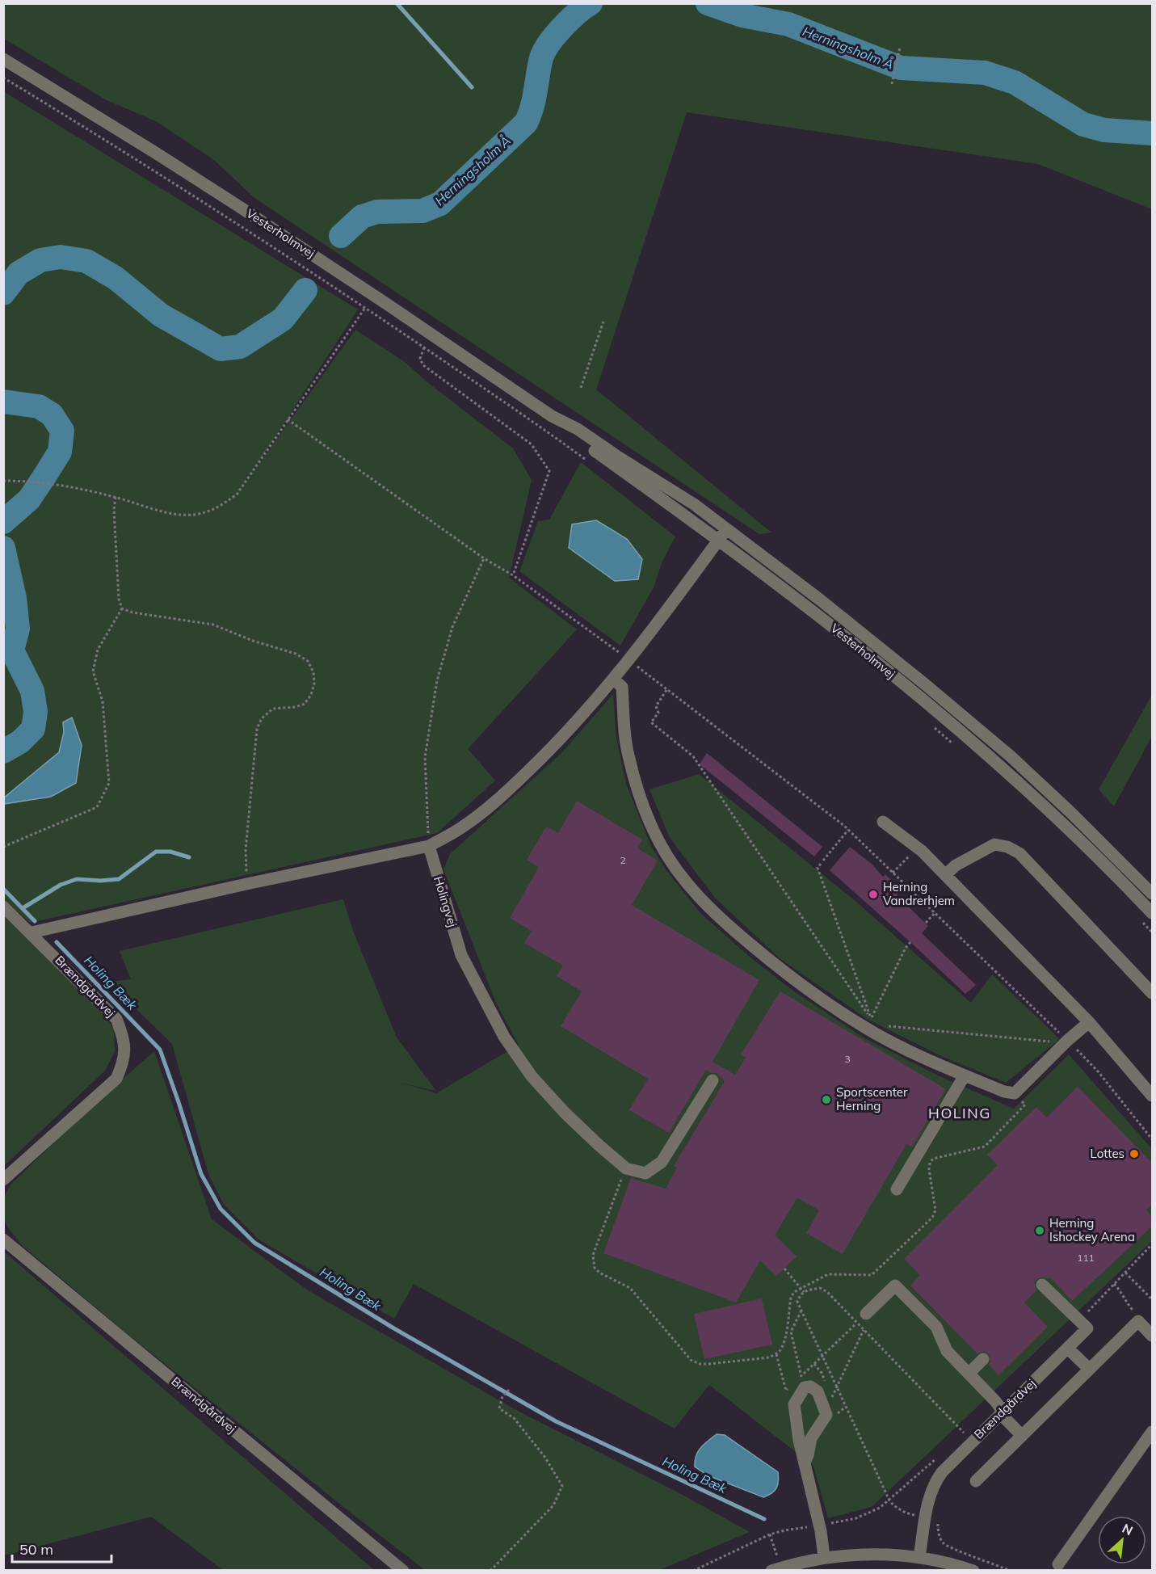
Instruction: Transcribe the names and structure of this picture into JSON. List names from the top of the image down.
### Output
{
  "streets": {
    "street": ["Vesterholmvej", "Holingvej", "Brændgårdvej"]
  },
  "districts": ["HOLING"],
  "water": ["Herningsholm Å", "Holing Bæk"],
  "places": [
    "Herning Vandrerhjem",
    "Sportscenter Herning",
    "Lottes",
    "Herning Ishockey Arena"
  ],
  "house_numbers": ["2", "3", "111"],
  "scale_bar": "50 m",
  "north": "top right"
}
